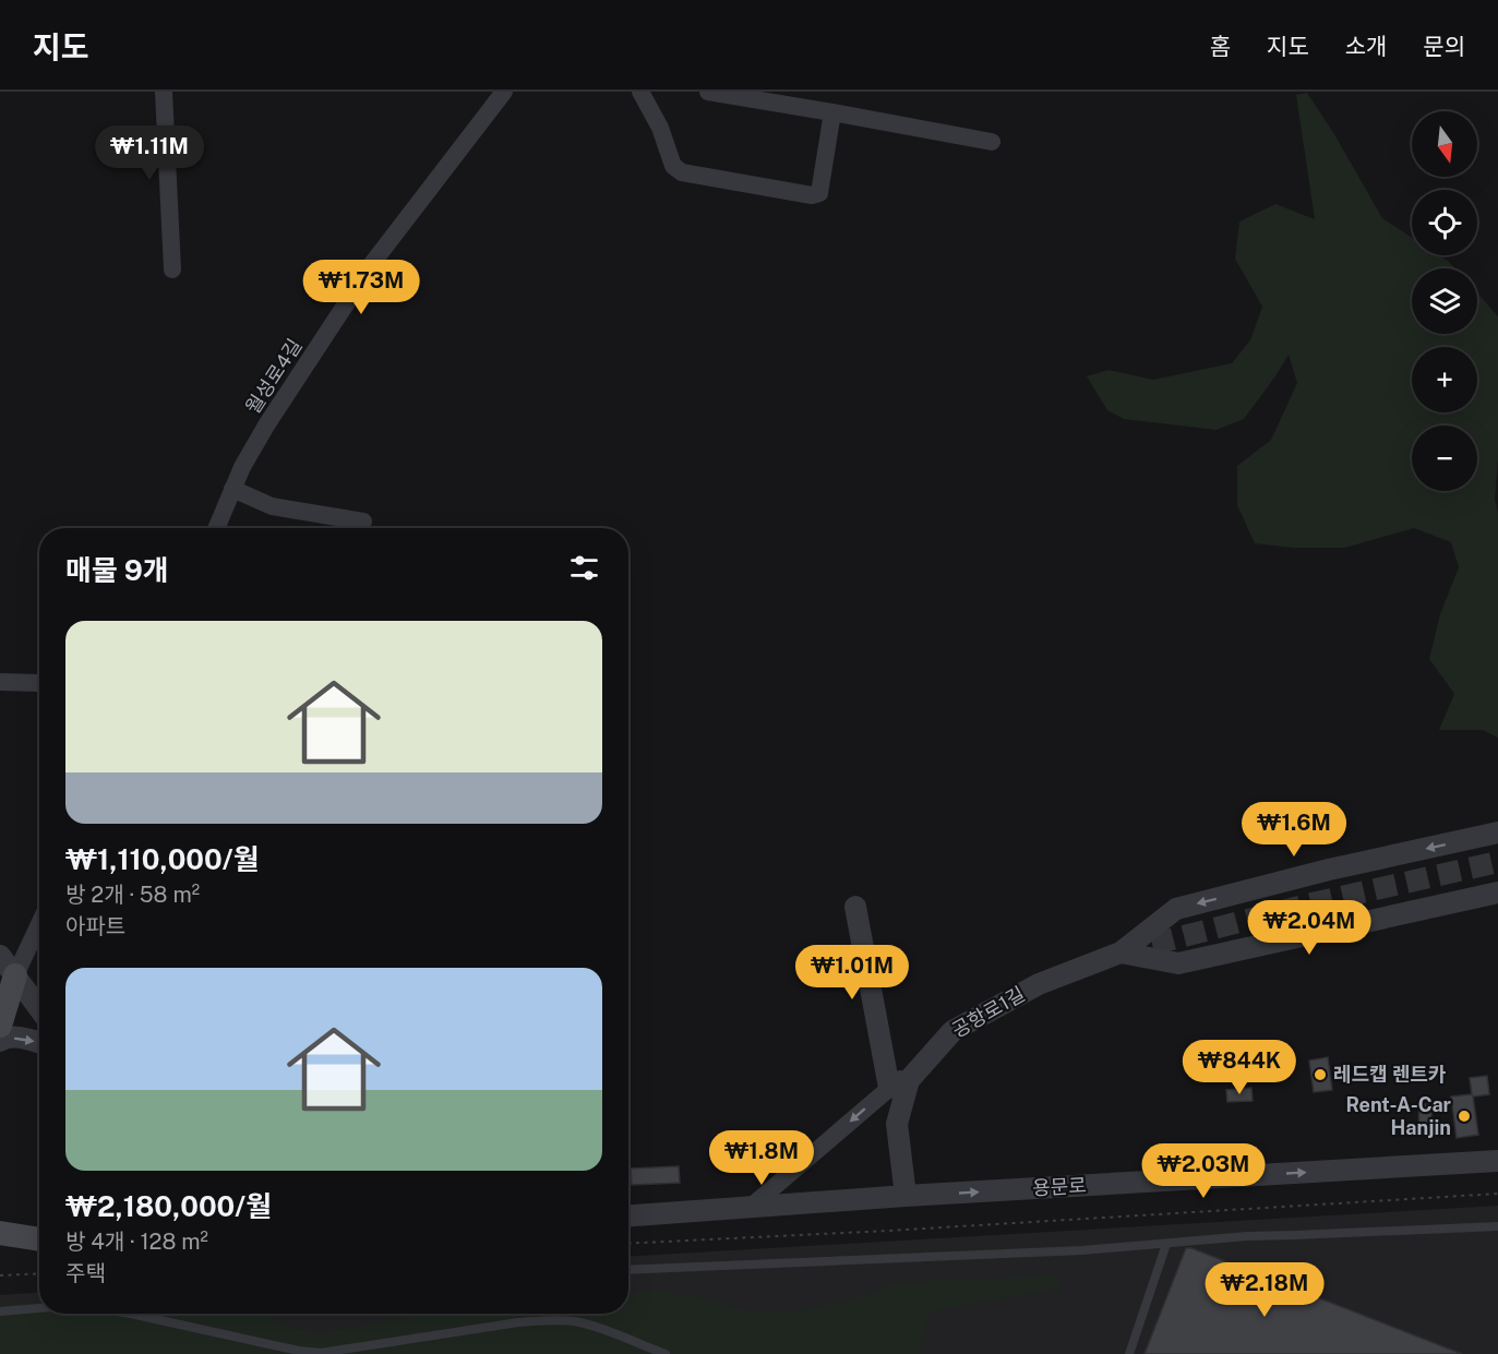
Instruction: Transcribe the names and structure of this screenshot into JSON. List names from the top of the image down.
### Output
{
  "streets": {
    "street": ["월성로4길", "공항로1길", "용문로"]
  },
  "crossings": [
    ["공항로1길", "용문로"]
  ],
  "one_way": ["용문로"],
  "places": ["레드캡 렌트카", "Rent-A-Car Hanjin"],
  "north": "bottom",
  "page": {
    "header": "지도",
    "nav": [
      "홈",
      "지도",
      "소개",
      "문의"
    ],
    "map_buttons": ["+", "−"],
    "price": [
      "₩1.11M",
      "₩1.73M",
      "₩1.6M",
      "₩2.04M",
      "₩1.01M",
      "₩844K",
      "₩1.8M",
      "₩2.03M",
      "₩2.18M"
    ],
    "heading": "매물 9개",
    "list": [
      {
        "name": "₩1,110,000/월",
        "note": "방 2개 · 58 m² · 아파트"
      },
      {
        "name": "₩2,180,000/월",
        "note": "방 4개 · 128 m² · 주택"
      }
    ]
  }
}
